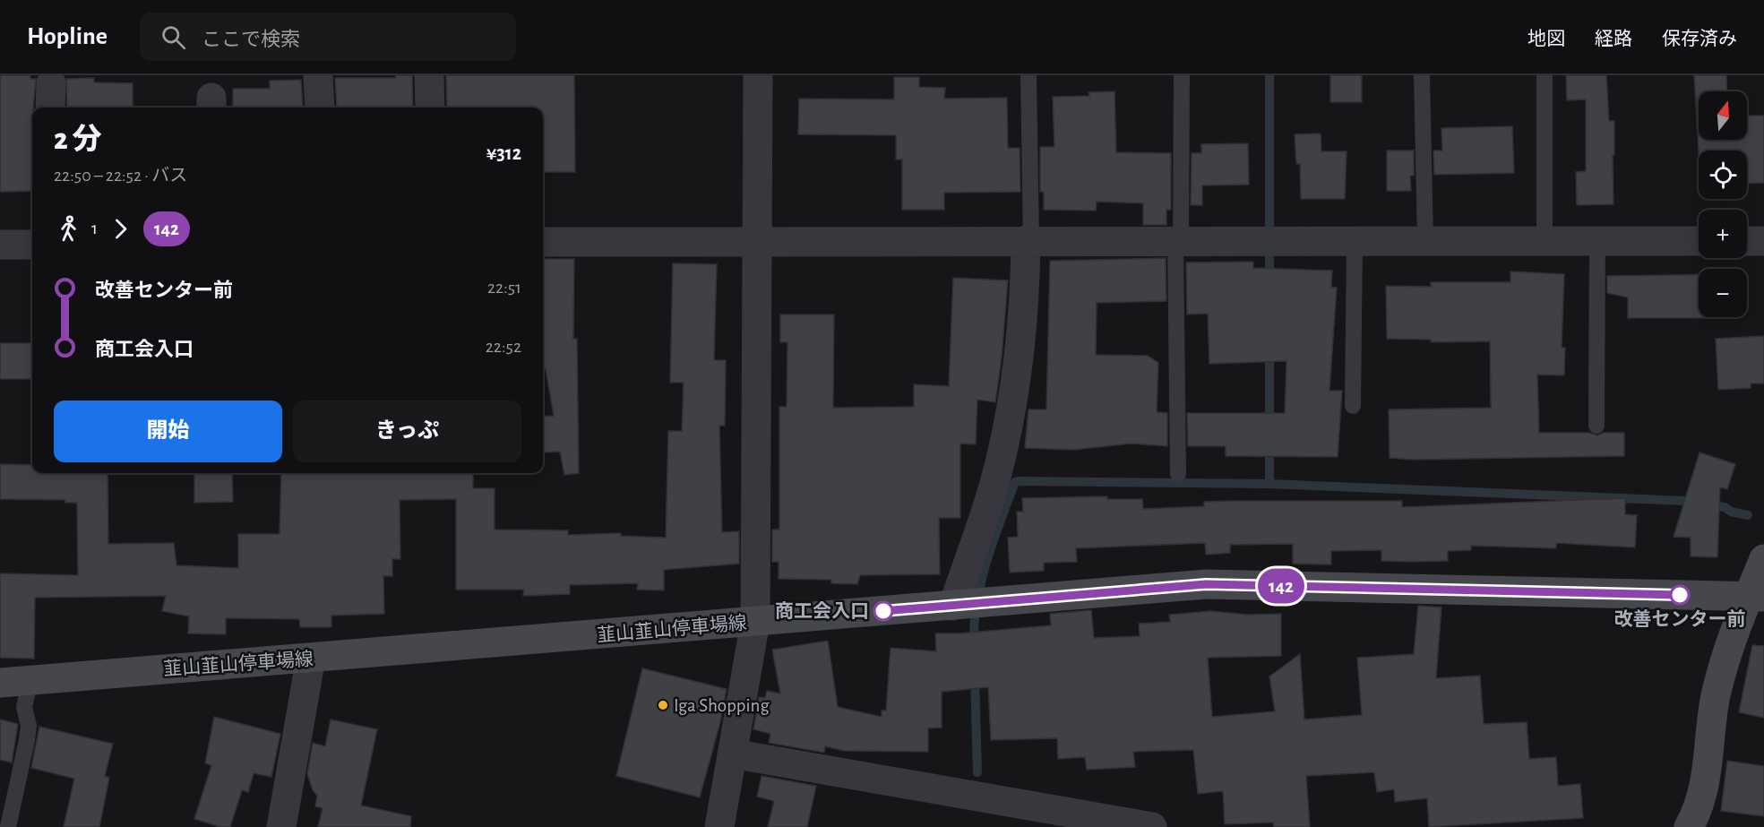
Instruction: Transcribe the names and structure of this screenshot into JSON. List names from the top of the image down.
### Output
{
  "streets": {
    "main road": ["韮山韮山停車場線"]
  },
  "places": ["改善センター前", "商工会入口", "Iga Shopping"],
  "lines": ["bus line 142"],
  "north": "top",
  "page": {
    "header": "Hopline",
    "search": "ここで検索",
    "nav": ["地図", "経路", "保存済み"],
    "on_map": "142",
    "map_buttons": ["+", "−"],
    "heading": ["2 分", "22:50 – 22:52 · バス", "¥312"],
    "legs": ["1", "142"],
    "list": [
      {
        "name": "改善センター前",
        "value": "22:51"
      },
      {
        "name": "商工会入口",
        "value": "22:52"
      }
    ],
    "buttons": ["開始", "きっぷ"]
  }
}
